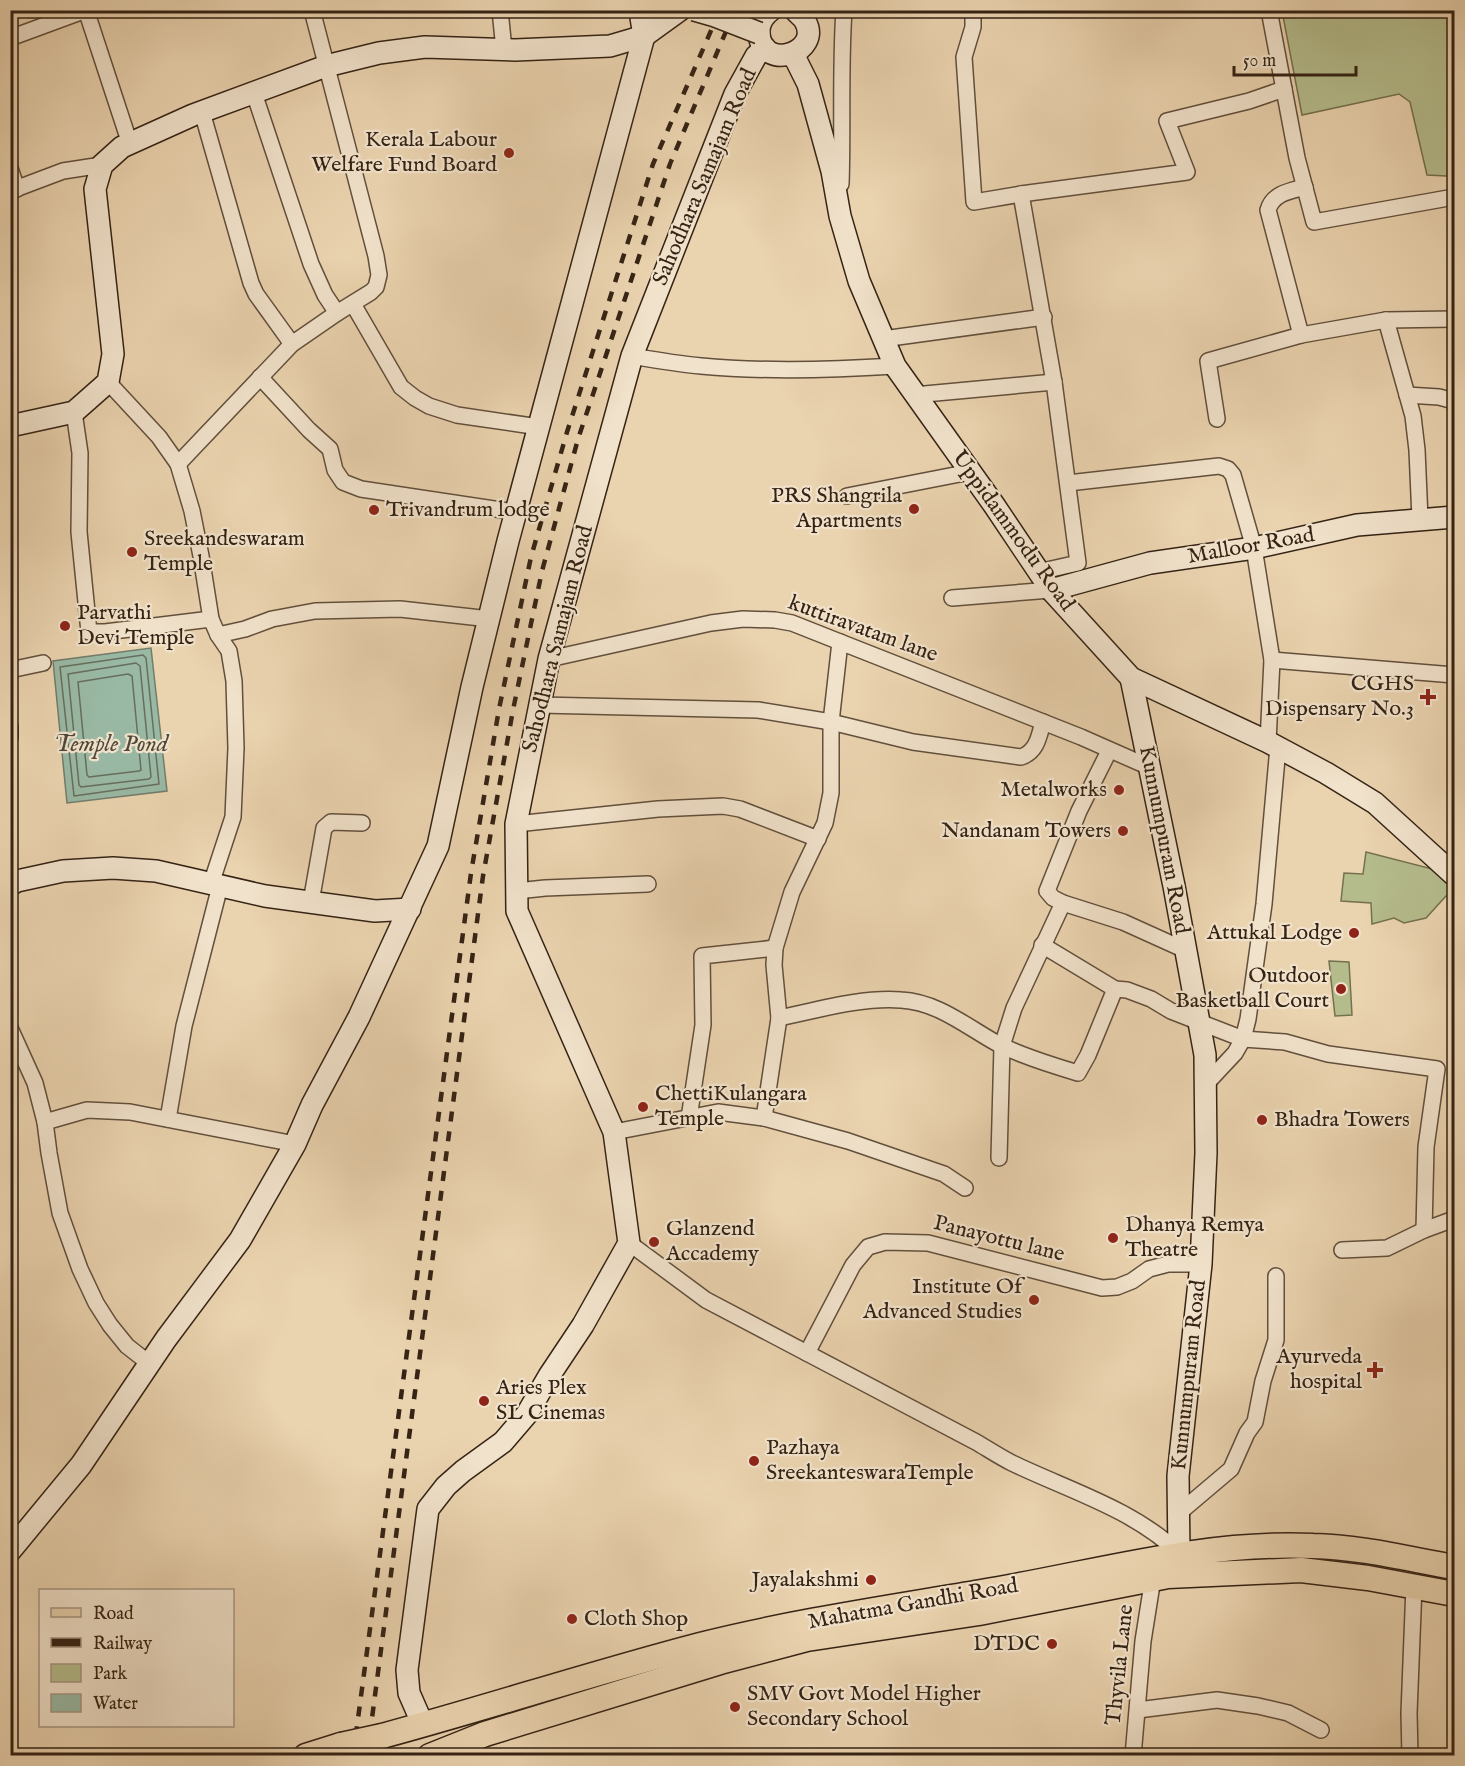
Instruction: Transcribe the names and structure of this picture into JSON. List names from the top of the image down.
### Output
{
  "streets": {
    "main road": ["Mahatma Gandhi Road"],
    "street": [
      "Sahodhara Samajam Road",
      "Uppidammodu Road",
      "Malloor Road",
      "kuttiravatam lane",
      "Kunnumpuram Road",
      "Panayottu lane",
      "Thyvila Lane"
    ]
  },
  "crossings": [
    ["Sahodhara Samajam Road", "kuttiravatam lane"],
    ["Uppidammodu Road", "Malloor Road"],
    ["Uppidammodu Road", "Kunnumpuram Road"],
    ["kuttiravatam lane", "Kunnumpuram Road"],
    ["Kunnumpuram Road", "Panayottu lane"],
    ["Kunnumpuram Road", "Mahatma Gandhi Road"],
    ["Mahatma Gandhi Road", "Thyvila Lane"]
  ],
  "water": ["Temple Pond"],
  "places": {
    "other": [
      "Kerala Labour Welfare Fund Board",
      "PRS Shangrila Apartments",
      "Trivandrum lodge",
      "Sreekandeswaram Temple",
      "Parvathi Devi Temple",
      "Metalworks",
      "Nandanam Towers",
      "Attukal Lodge",
      "Outdoor Basketball Court",
      "ChettiKulangara Temple",
      "Bhadra Towers",
      "Dhanya Remya Theatre",
      "Glanzend Accademy",
      "Institute Of Advanced Studies",
      "Aries Plex SL Cinemas",
      "Pazhaya SreekanteswaraTemple",
      "Jayalakshmi",
      "Cloth Shop",
      "DTDC",
      "SMV Govt Model Higher Secondary School"
    ],
    "health": ["CGHS Dispensary No.3", "Ayurveda hospital"]
  },
  "legend": [
    "Road",
    "Railway",
    "Park",
    "Water"
  ],
  "scale_bar": "50 m"
}
